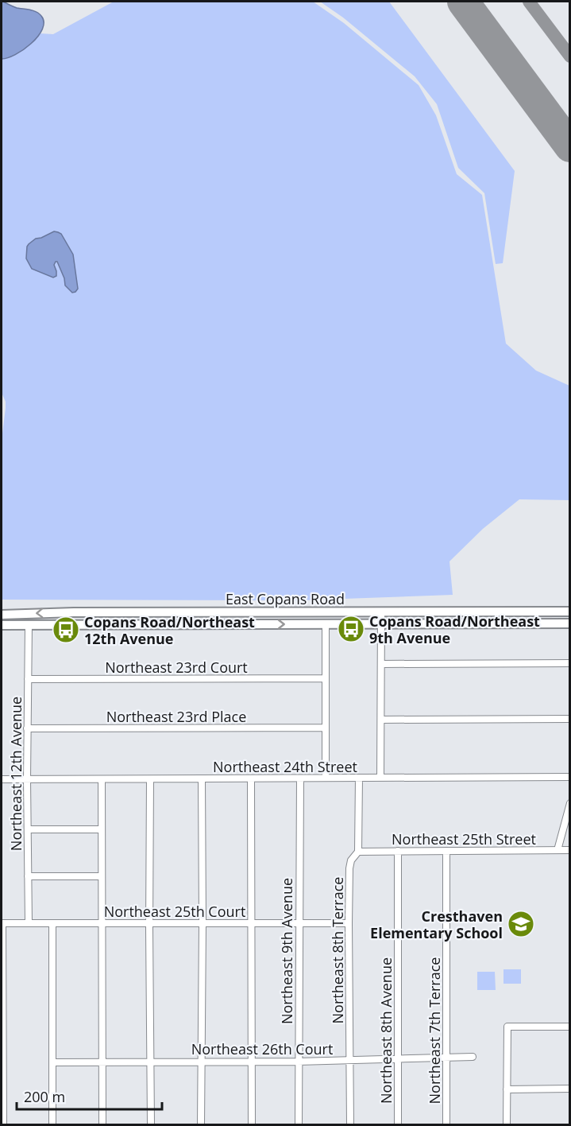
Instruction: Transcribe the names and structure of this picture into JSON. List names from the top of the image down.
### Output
{
  "streets": {
    "main road": ["East Copans Road"],
    "street": [
      "Northeast 23rd Court",
      "Northeast 23rd Place",
      "Northeast 24th Street",
      "Northeast 12th Avenue",
      "Northeast 25th Street",
      "Northeast 25th Court",
      "Northeast 8th Terrace",
      "Northeast 9th Avenue",
      "Northeast 8th Avenue",
      "Northeast 7th Terrace",
      "Northeast 26th Court"
    ]
  },
  "crossings": [
    ["East Copans Road", "Northeast 12th Avenue"],
    ["Northeast 23rd Court", "Northeast 12th Avenue"],
    ["Northeast 23rd Place", "Northeast 12th Avenue"],
    ["Northeast 24th Street", "Northeast 12th Avenue"],
    ["Northeast 24th Street", "Northeast 8th Terrace"],
    ["Northeast 24th Street", "Northeast 9th Avenue"],
    ["Northeast 12th Avenue", "Northeast 25th Court"],
    ["Northeast 25th Street", "Northeast 8th Terrace"],
    ["Northeast 25th Street", "Northeast 8th Avenue"],
    ["Northeast 25th Street", "Northeast 7th Terrace"],
    ["Northeast 25th Court", "Northeast 8th Terrace"],
    ["Northeast 25th Court", "Northeast 9th Avenue"],
    ["Northeast 8th Terrace", "Northeast 26th Court"],
    ["Northeast 9th Avenue", "Northeast 26th Court"],
    ["Northeast 8th Avenue", "Northeast 26th Court"],
    ["Northeast 7th Terrace", "Northeast 26th Court"]
  ],
  "places": {
    "bus stop": ["Copans Road/Northeast 9th Avenue", "Copans Road/Northeast 12th Avenue"],
    "school or university": ["Cresthaven Elementary School"]
  },
  "scale_bar": "200 m"
}
